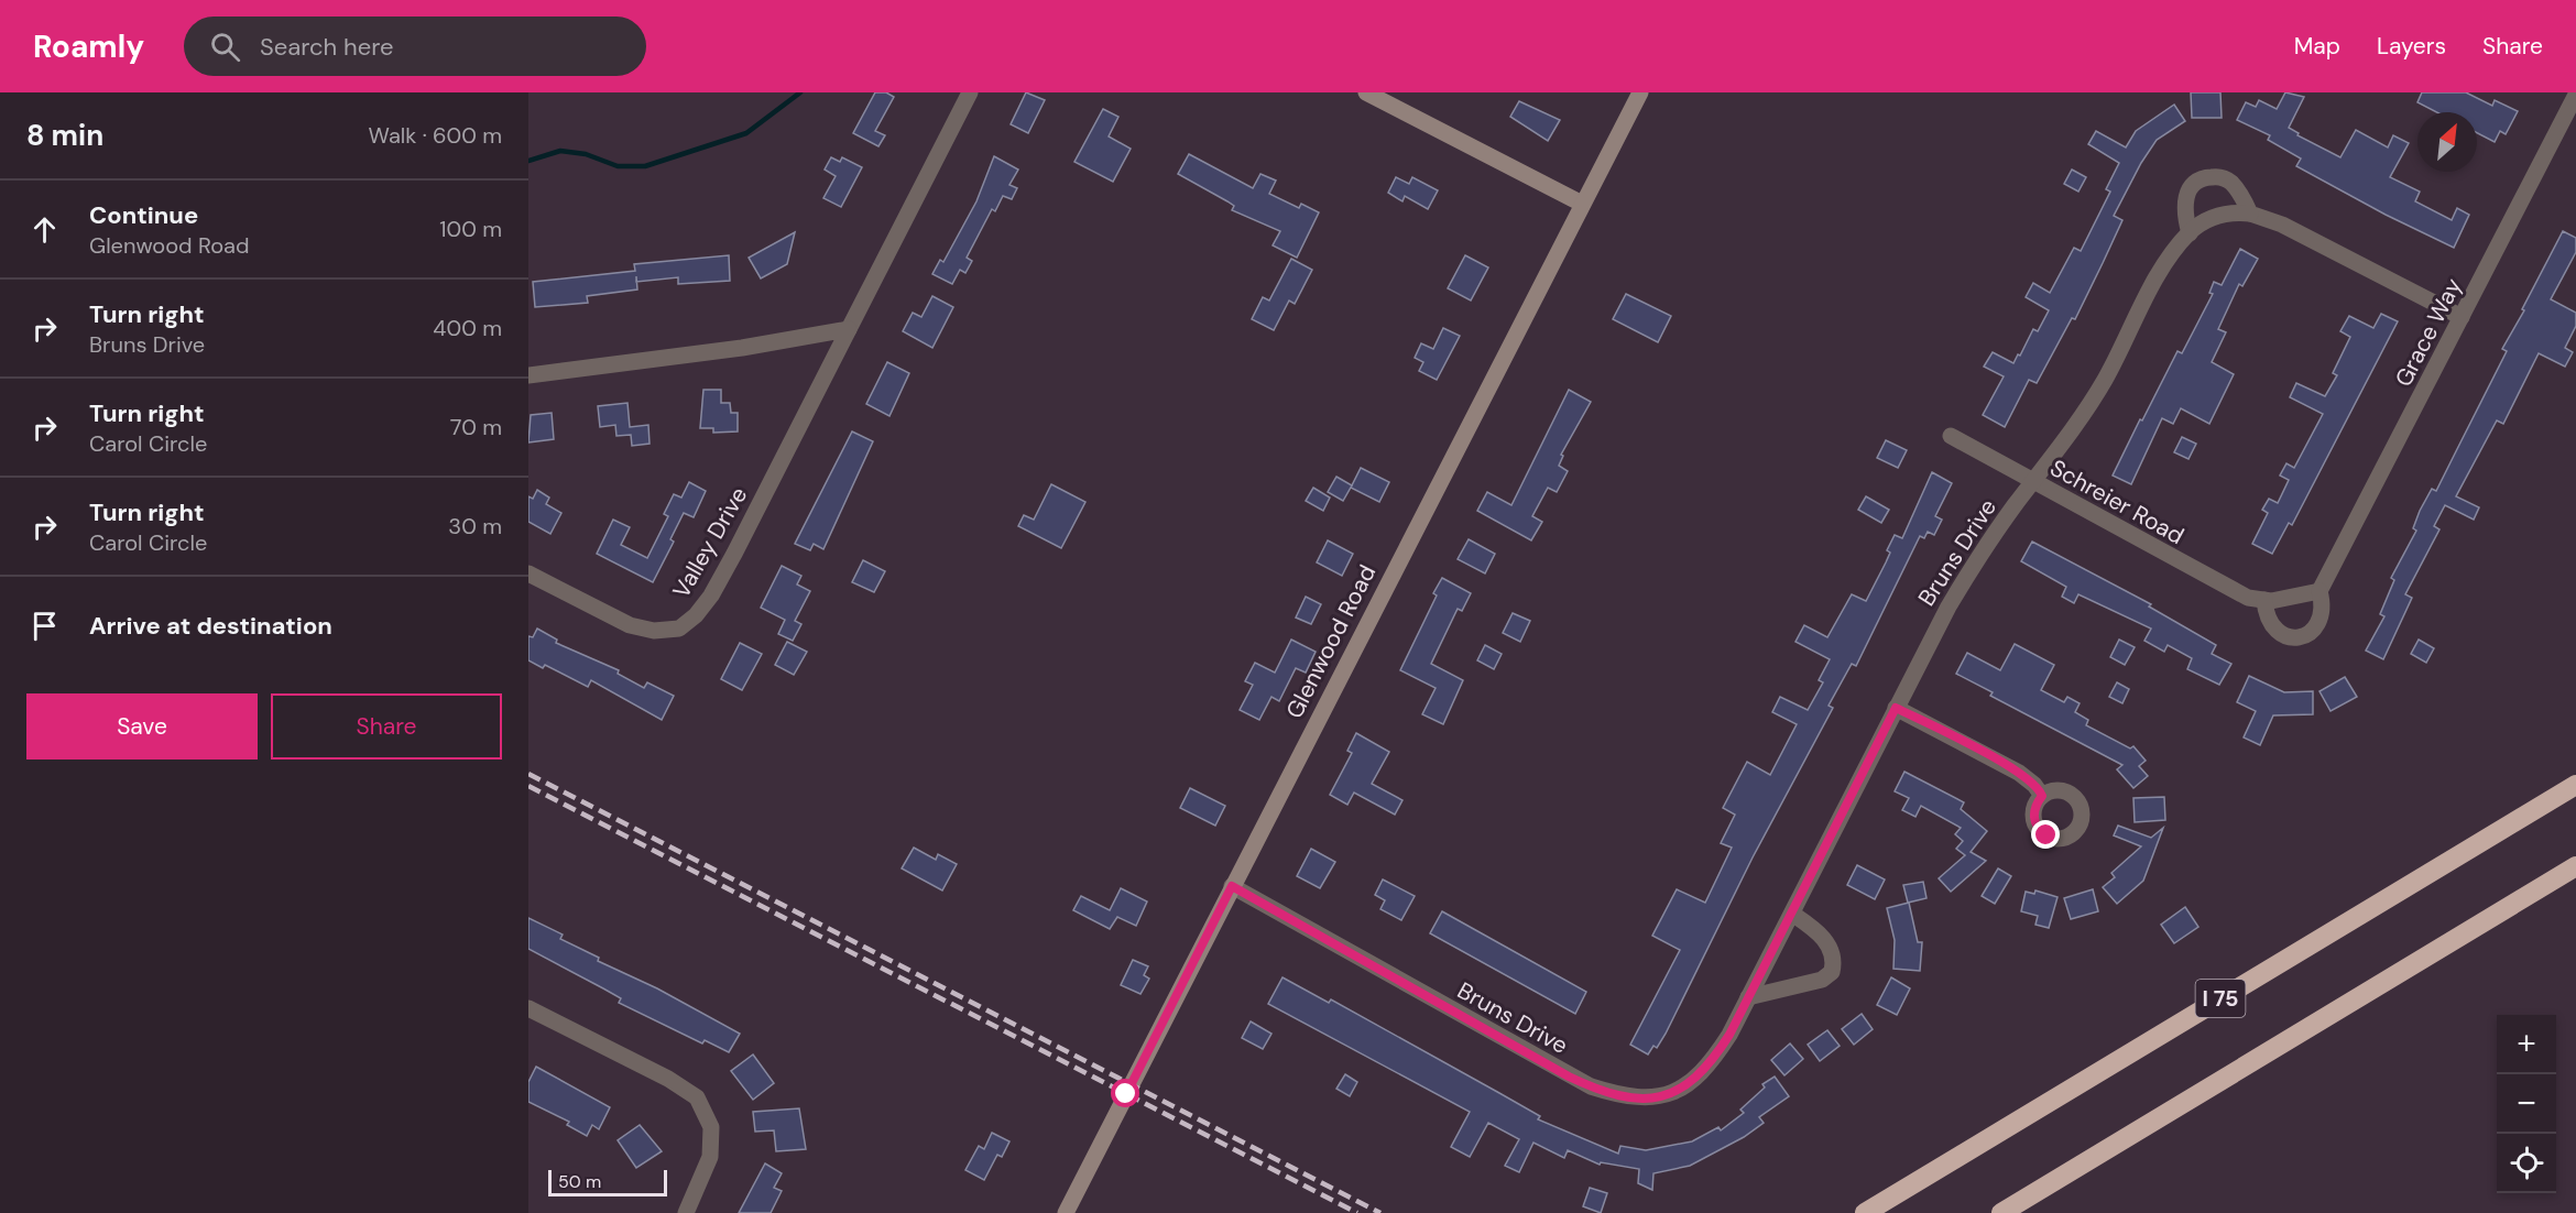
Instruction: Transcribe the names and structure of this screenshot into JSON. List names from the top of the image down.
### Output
{
  "streets": {
    "highway": ["I 75"],
    "street": [
      "Grace Way",
      "Schreier Road",
      "Valley Drive",
      "Bruns Drive",
      "Glenwood Road"
    ]
  },
  "crossings": [
    ["Grace Way", "Schreier Road"],
    ["Grace Way", "Bruns Drive"],
    ["Schreier Road", "Bruns Drive"],
    ["Bruns Drive", "Glenwood Road"]
  ],
  "scale_bar": "50 m",
  "north": "top right",
  "page": {
    "header": "Roamly",
    "search": "Search here",
    "nav": ["Map", "Layers", "Share"],
    "heading": ["8 min", "Walk · 600 m"],
    "list": [
      ["Continue", "Glenwood Road", "100 m"],
      ["Turn right", "Bruns Drive", "400 m"],
      ["Turn right", "Carol Circle", "70 m"],
      ["Turn right", "Carol Circle", "30 m"],
      "Arrive at destination"
    ],
    "buttons": ["Save", "Share"],
    "map_buttons": ["+", "−"],
    "scale": "50 m"
  }
}
